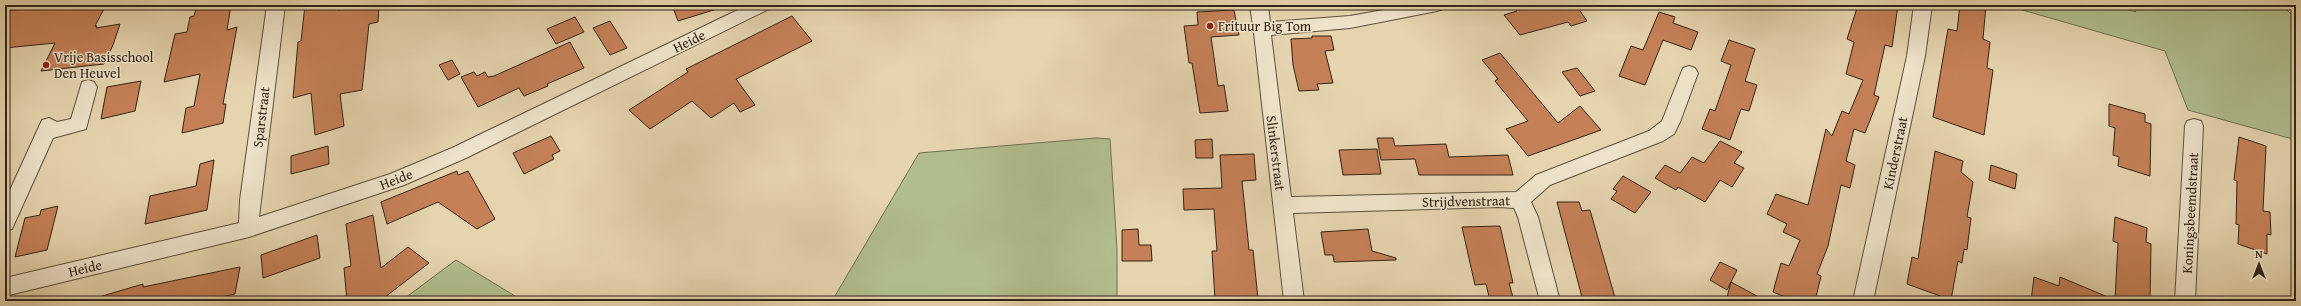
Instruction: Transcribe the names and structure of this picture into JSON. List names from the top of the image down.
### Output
{
  "streets": {
    "street": [
      "Heide",
      "Sparstraat",
      "Slinkerstraat",
      "Kinderstraat",
      "Strijdvenstraat",
      "Koningsbeemdstraat"
    ]
  },
  "crossings": [
    ["Heide", "Sparstraat"],
    ["Slinkerstraat", "Strijdvenstraat"]
  ],
  "places": ["Frituur Big Tom", "Vrije Basisschool Den Heuvel"],
  "north": "top"
}
